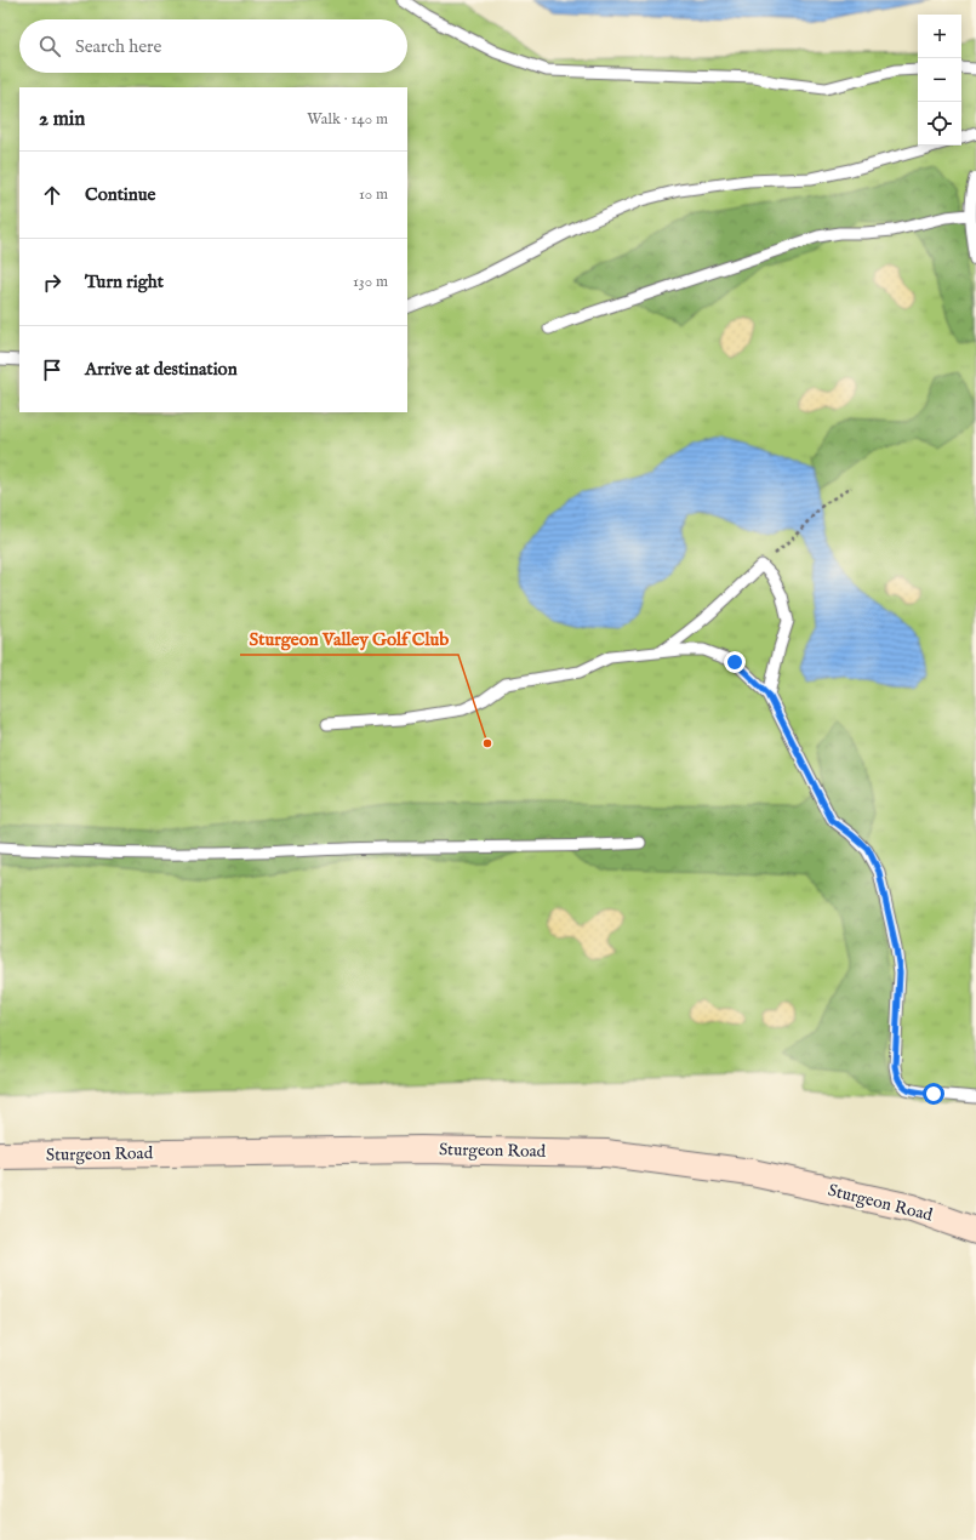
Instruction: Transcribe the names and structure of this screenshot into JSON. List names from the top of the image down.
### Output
{
  "streets": {
    "main road": ["Sturgeon Road"]
  },
  "places": ["Sturgeon Valley Golf Club"],
  "page": {
    "map_buttons": ["+", "−"],
    "search": "Search here",
    "heading": ["2 min", "Walk · 140 m"],
    "list": [
      ["Continue", "10 m"],
      ["Turn right", "130 m"],
      "Arrive at destination"
    ]
  }
}
